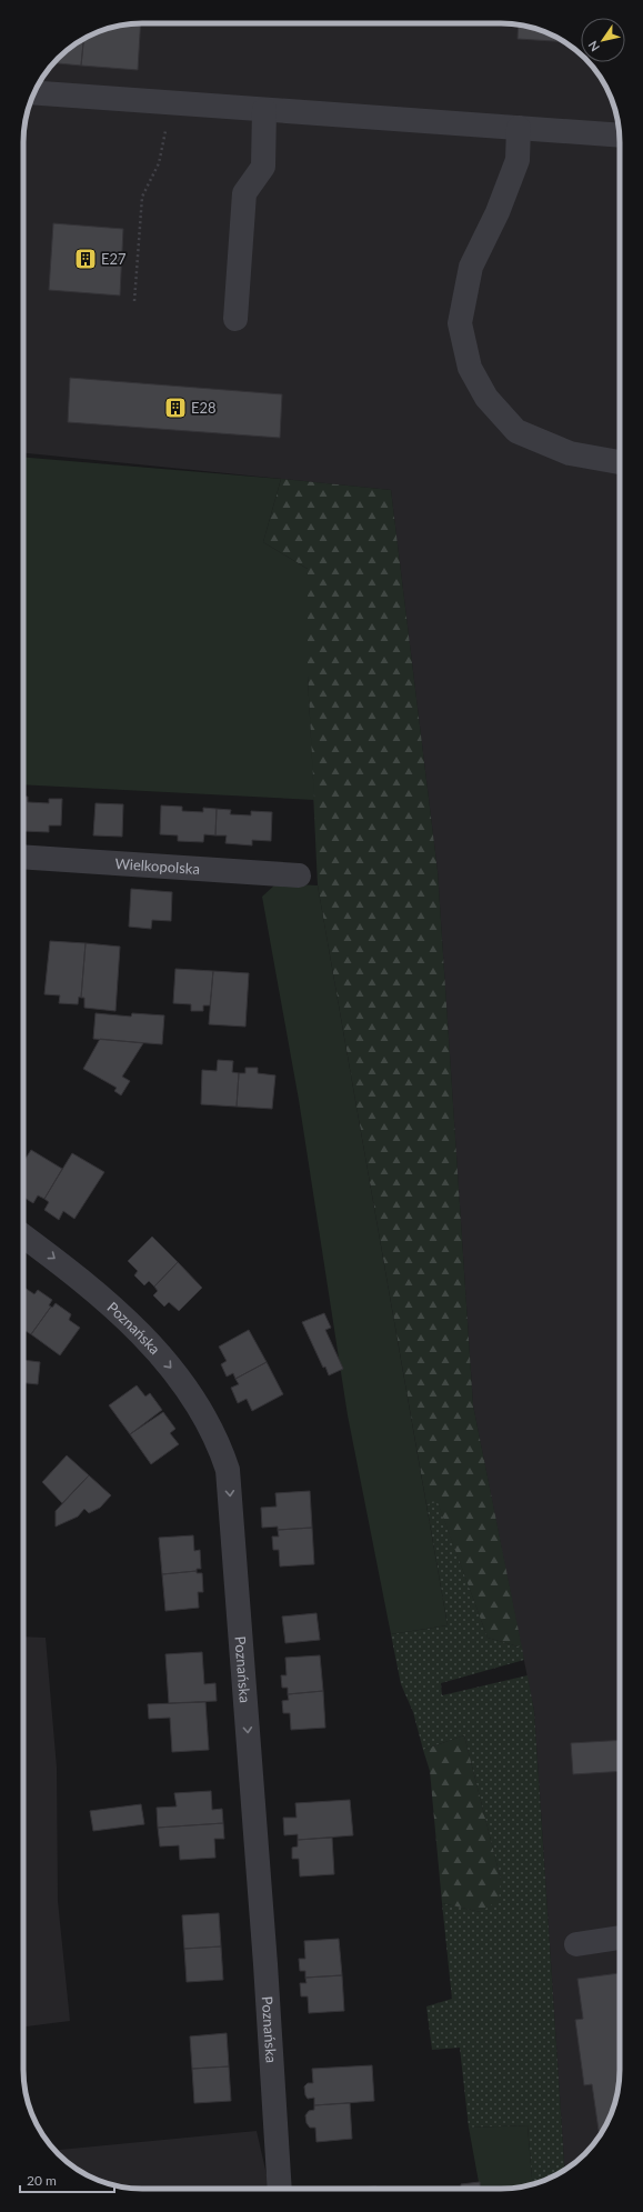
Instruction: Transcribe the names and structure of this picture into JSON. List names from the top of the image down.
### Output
{
  "streets": {
    "street": ["Wielkopolska", "Poznańska"]
  },
  "one_way": ["Poznańska"],
  "places": {
    "building": ["E27", "E28"]
  },
  "scale_bar": "20 m",
  "north": "bottom left"
}
